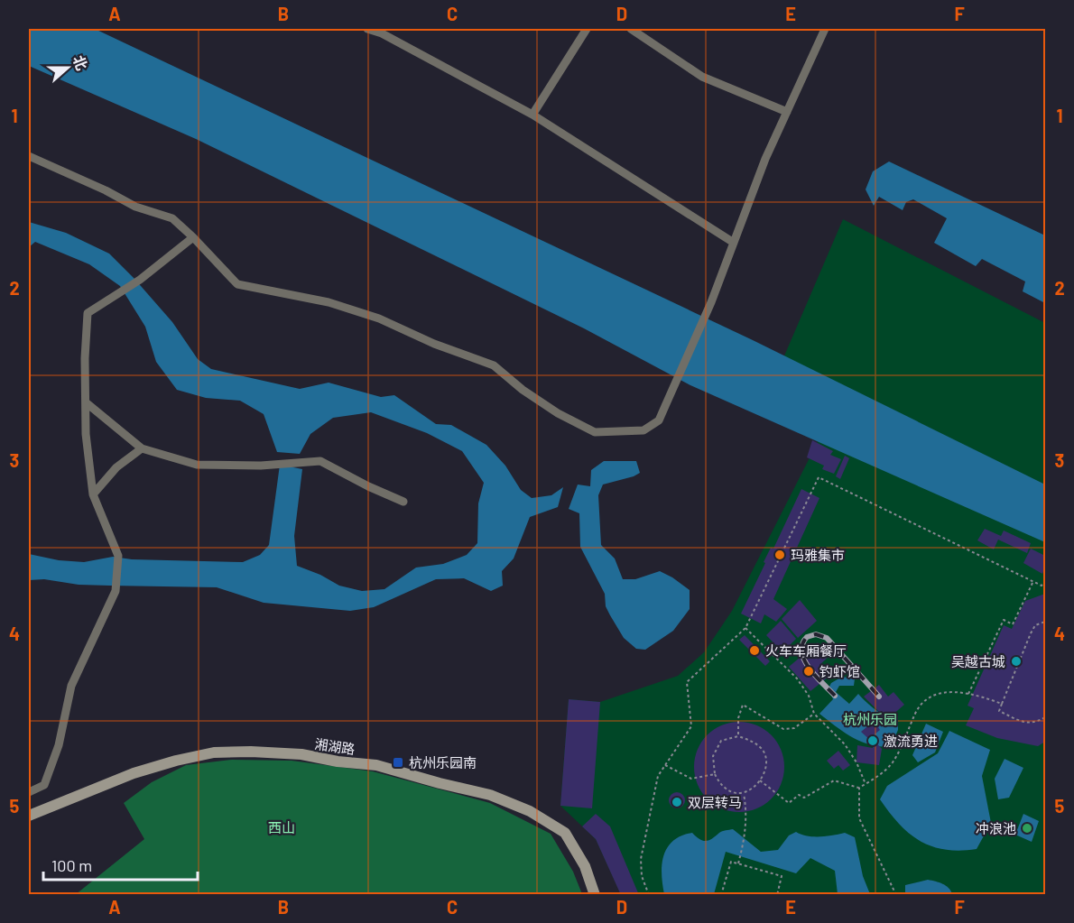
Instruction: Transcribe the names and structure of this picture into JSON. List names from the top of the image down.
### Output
{
  "streets": {
    "main road": ["湘湖路"]
  },
  "parks": ["杭州乐园", "西山"],
  "places": {
    "other": [
      "玛雅集市",
      "火车车厢餐厅",
      "吴越古城",
      "钓虾馆",
      "激流勇进",
      "双层转马",
      "冲浪池"
    ],
    "transit": ["杭州乐园南"]
  },
  "scale_bar": "100 m",
  "north": "right",
  "grid": {
    "columns": [
      "A",
      "B",
      "C",
      "D",
      "E",
      "F"
    ],
    "rows": [
      "1",
      "2",
      "3",
      "4",
      "5"
    ]
  }
}
